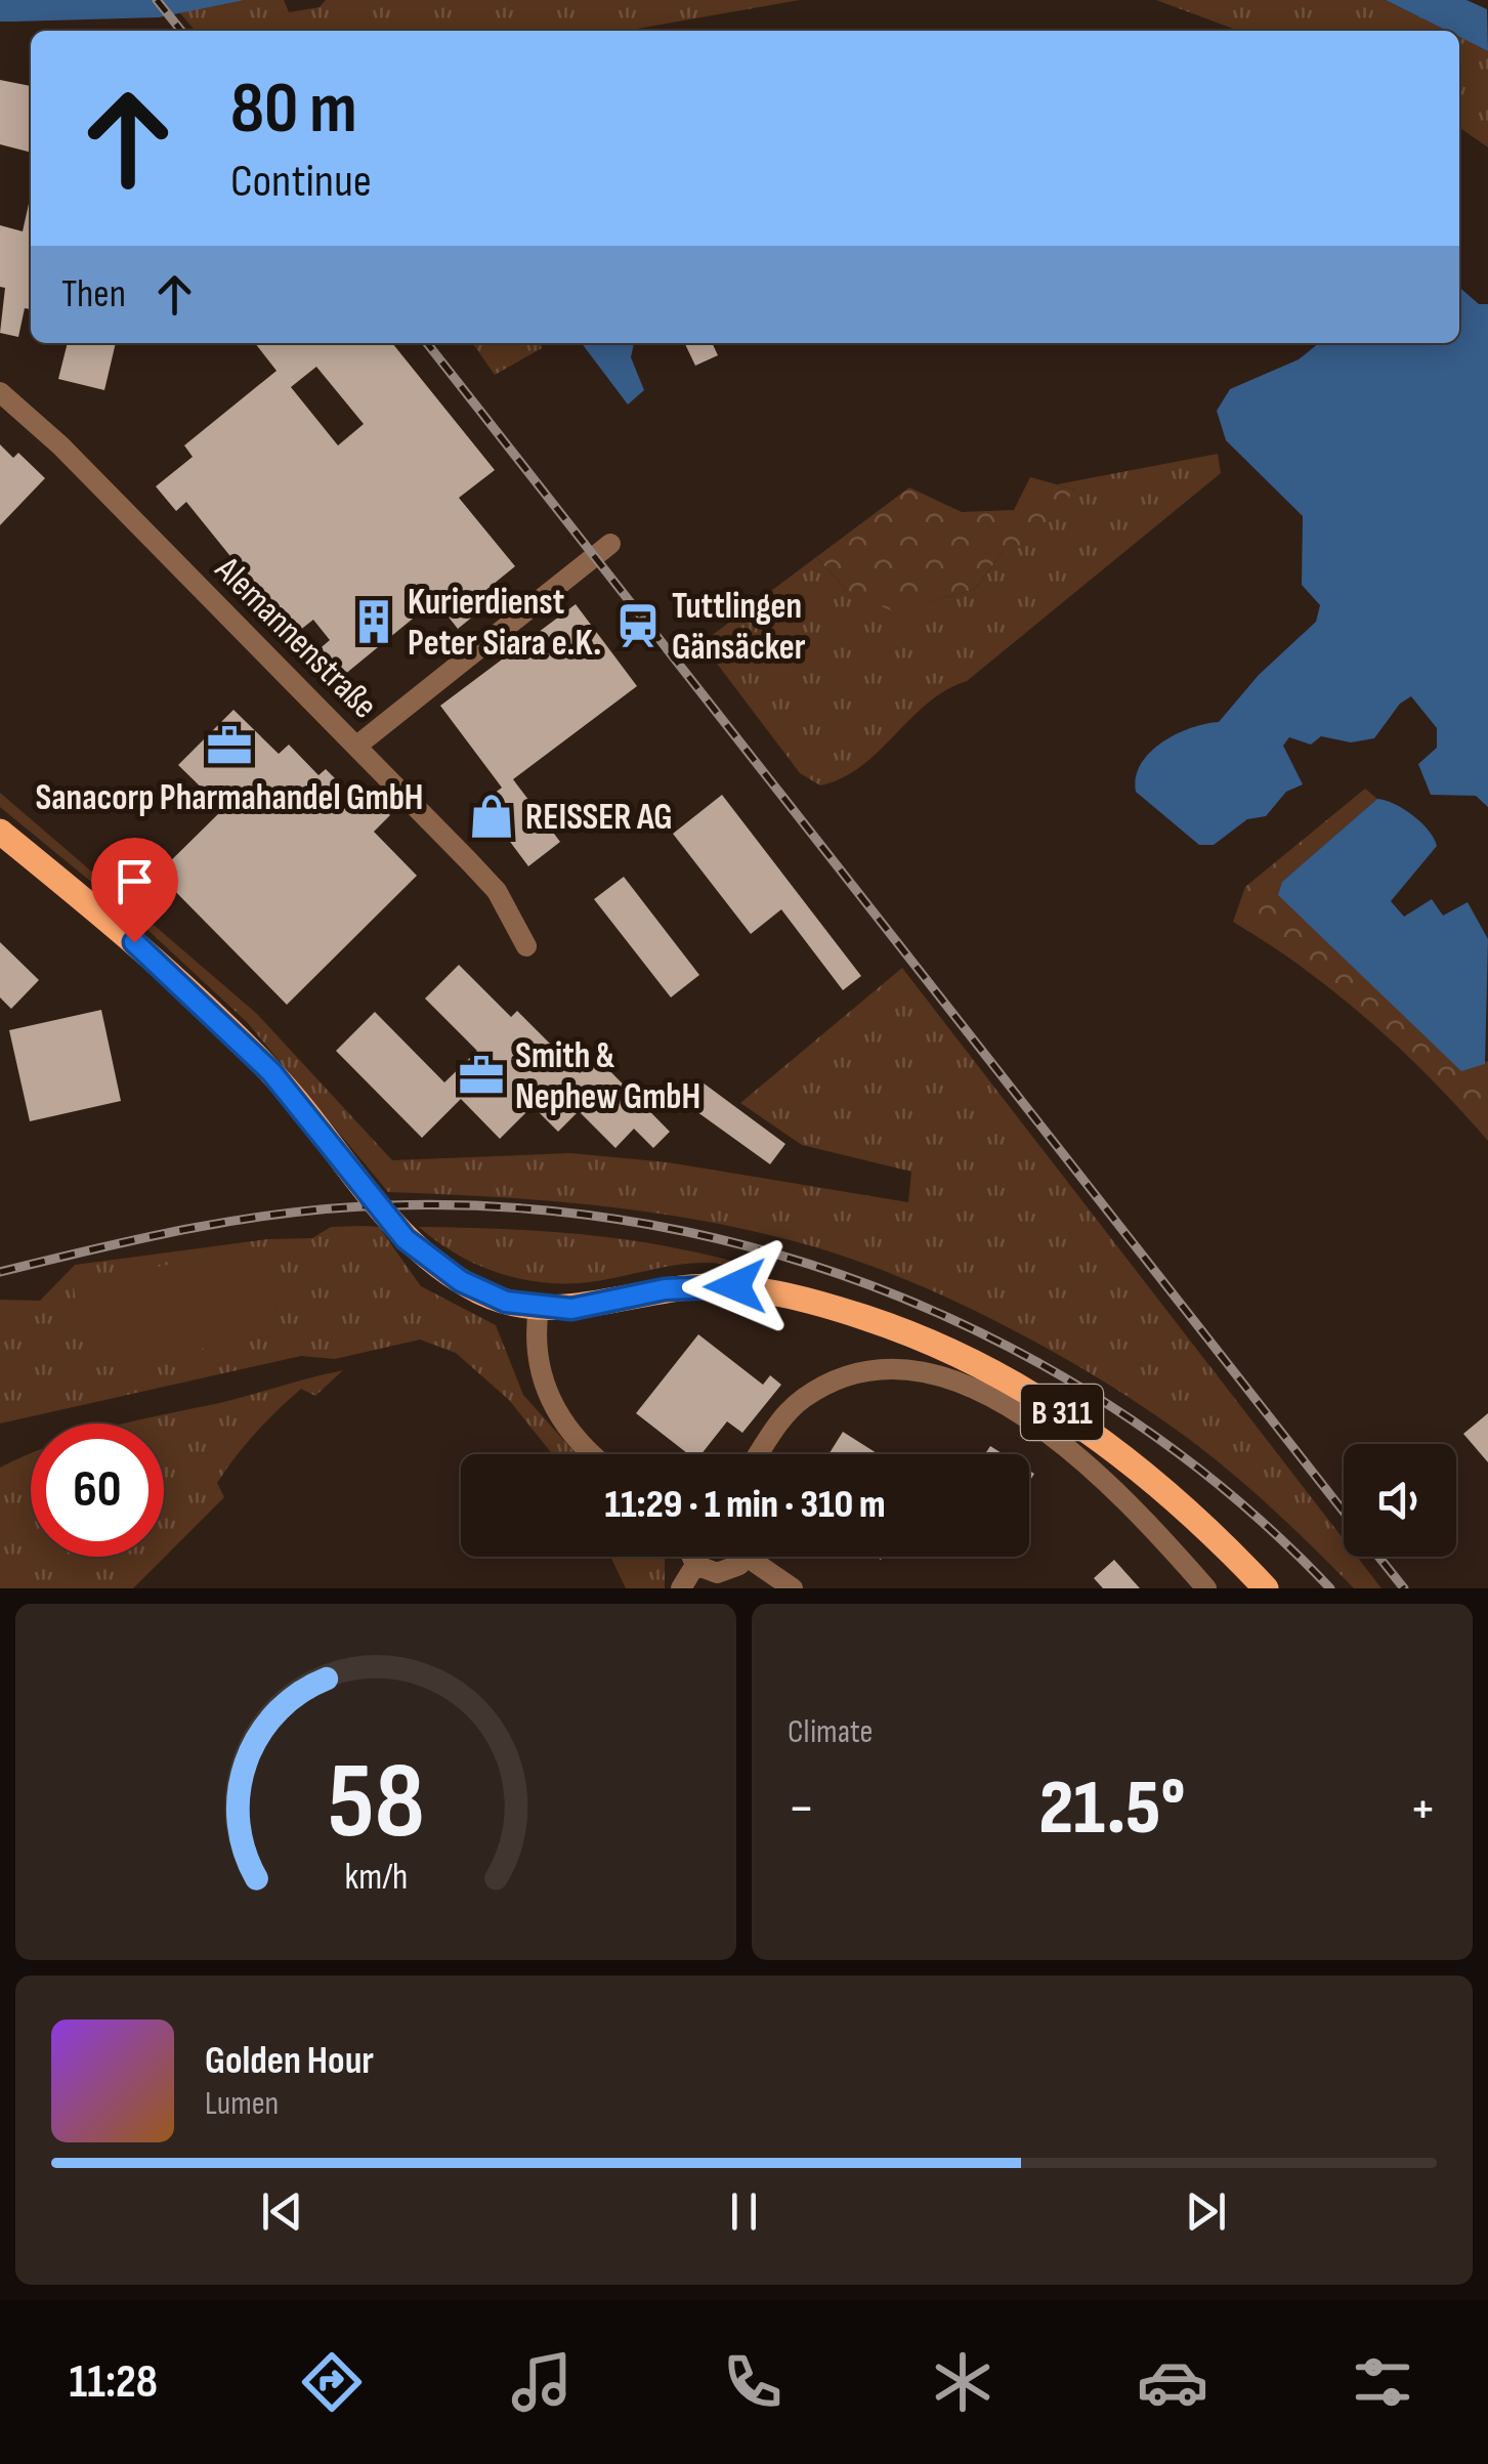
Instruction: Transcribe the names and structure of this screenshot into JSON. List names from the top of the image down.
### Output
{
  "streets": {
    "main road": ["B 311"],
    "street": ["Alemannenstraße"]
  },
  "places": {
    "building": ["Kurierdienst Peter Siara e.K."],
    "station": ["Tuttlingen Gänsäcker"],
    "office": ["Sanacorp Pharmahandel GmbH", "Smith & Nephew GmbH"],
    "shop": ["REISSER AG"]
  },
  "page": {
    "turn": ["80 m", "Continue"],
    "then": "Then",
    "limit": "60",
    "trip": "11:29 · 1 min · 310 m",
    "tile": "Climate",
    "heat": ["−", "21.5°", "+"],
    "song": ["Golden Hour", "Lumen"],
    "tabs": "11:28",
    "gauge": ["58", "km/h"]
  }
}
